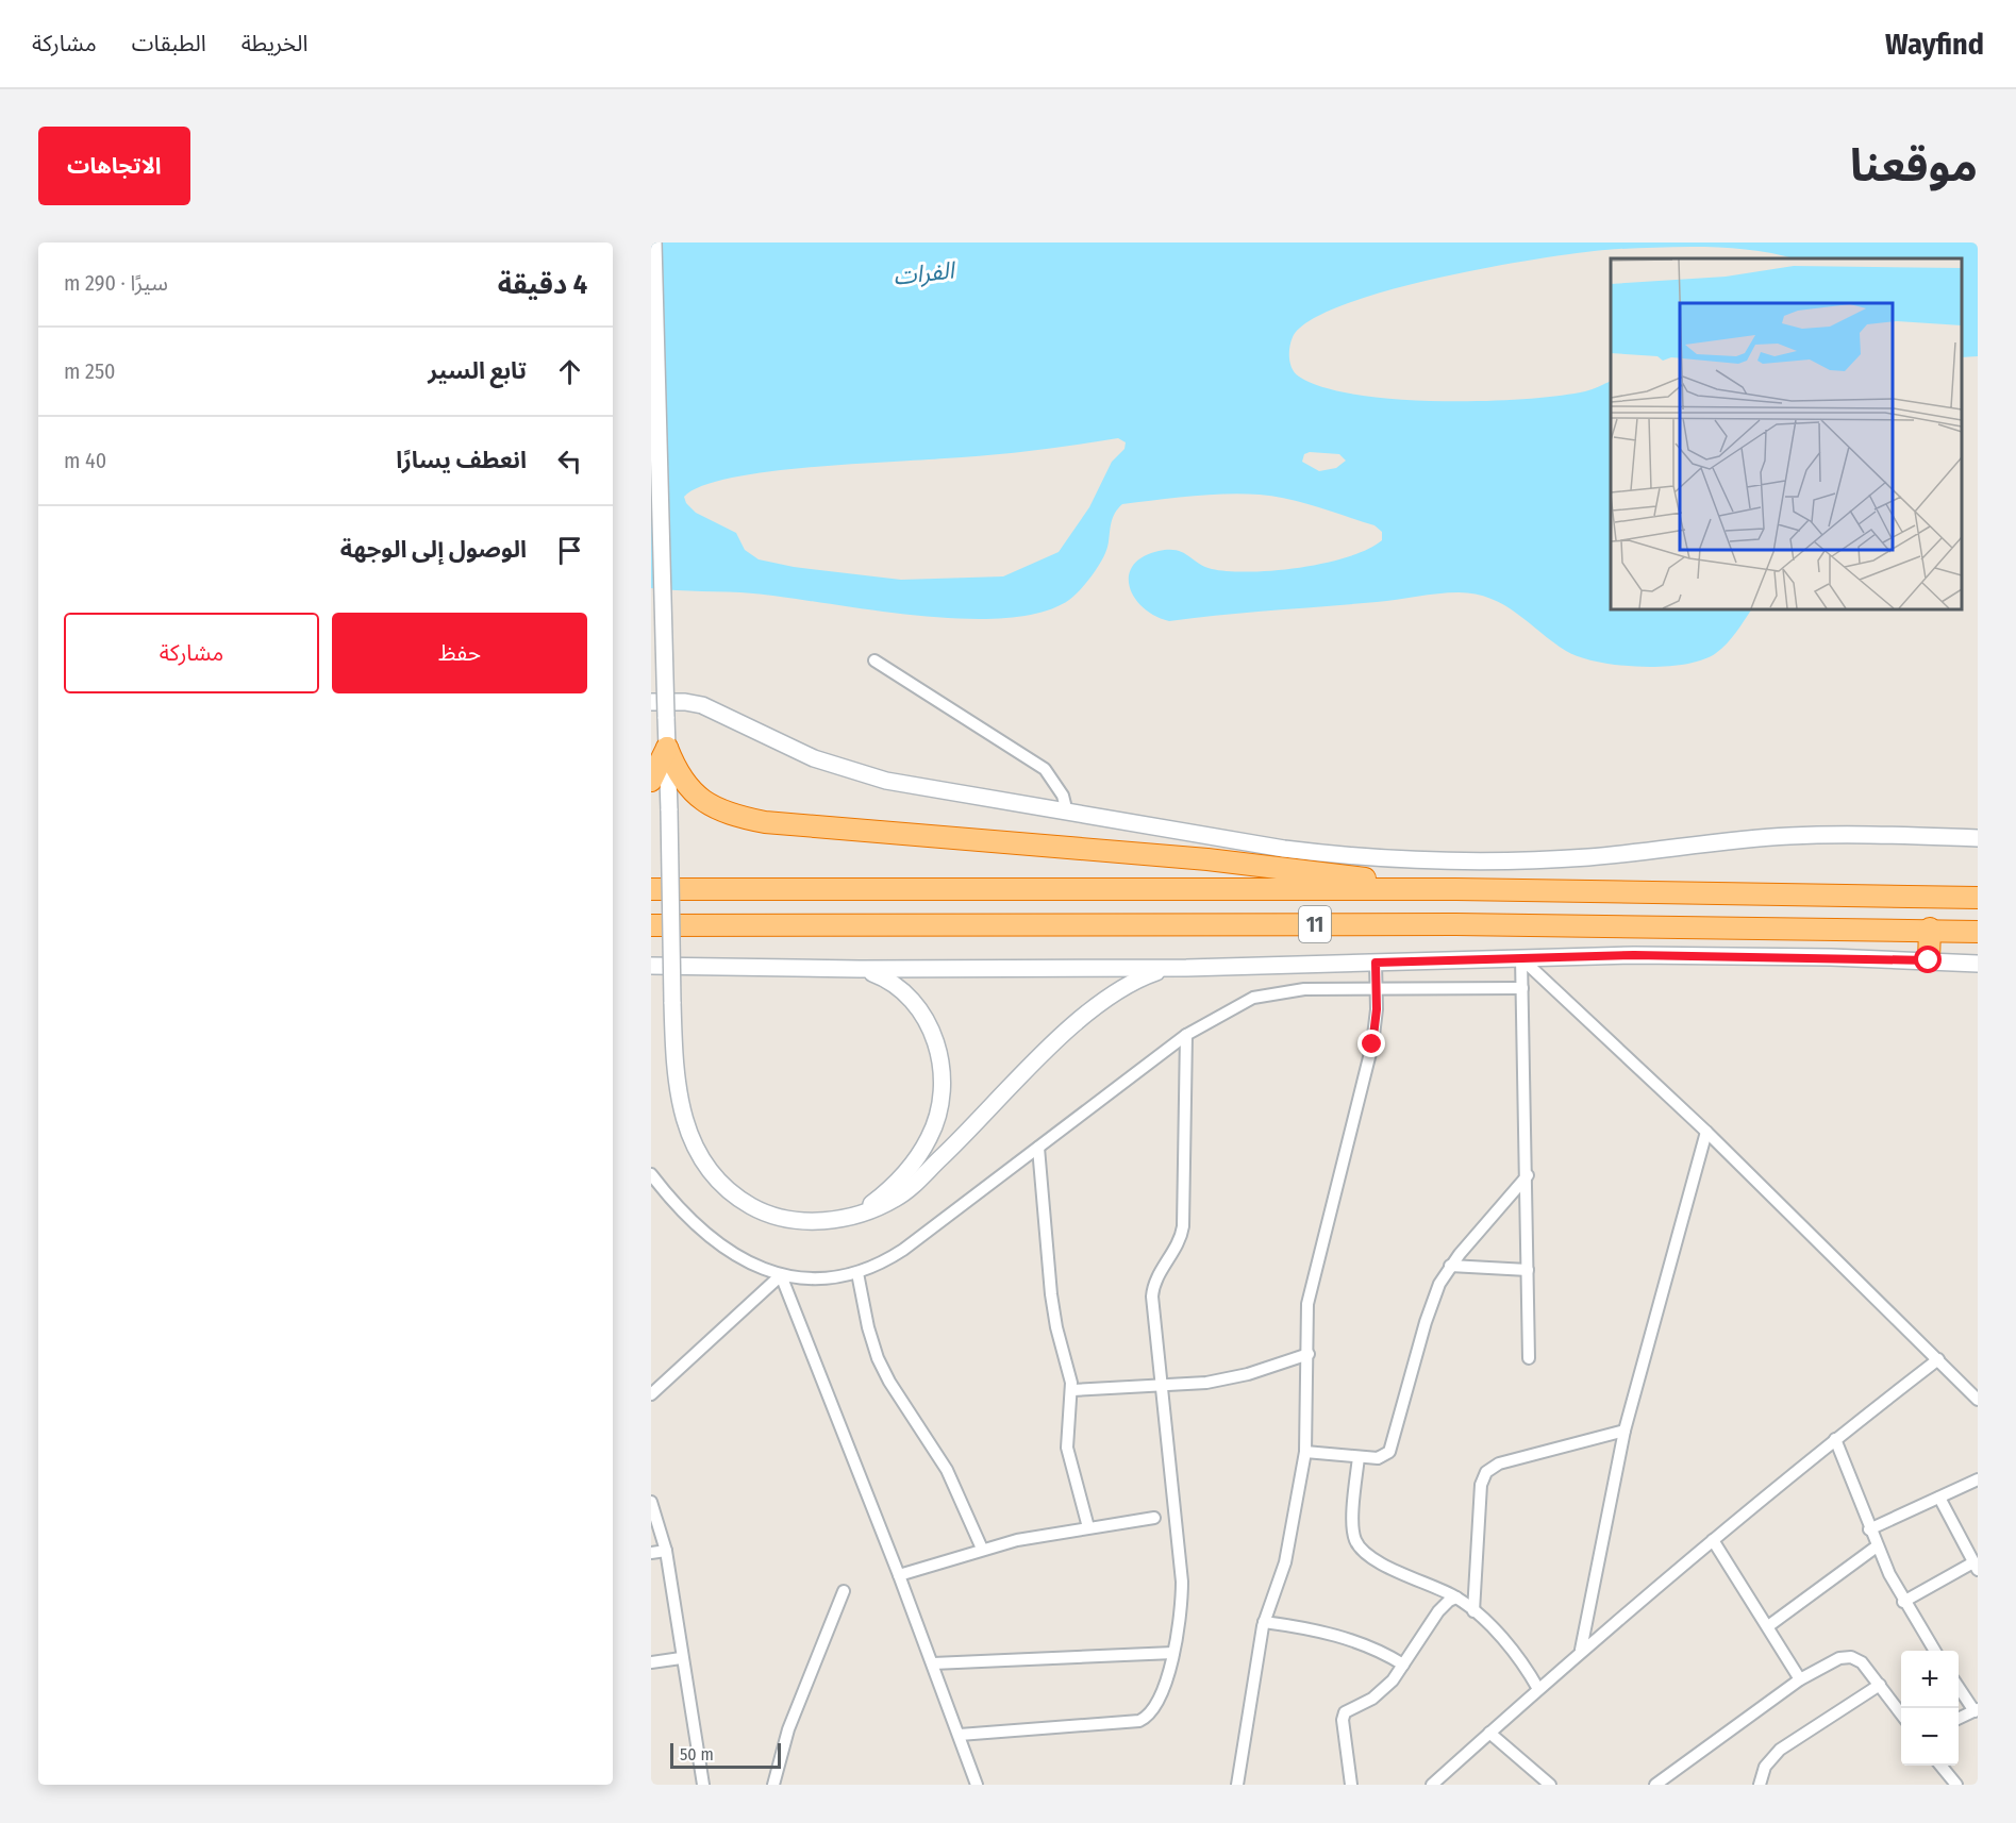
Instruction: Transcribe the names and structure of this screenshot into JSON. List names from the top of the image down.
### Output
{
  "streets": {
    "highway": ["11"]
  },
  "water": ["الفرات"],
  "scale_bar": "50 m",
  "page": {
    "header": "Wayfind",
    "nav": ["الخريطة", "الطبقات", "مشاركة"],
    "title": "موقعنا",
    "buttons": [
      "الاتجاهات",
      ["حفظ", "مشاركة"]
    ],
    "heading": ["4 دقيقة", "سيرًا · 290 m"],
    "list": [
      ["تابع السير", "250 m"],
      ["انعطف يسارًا", "40 m"],
      "الوصول إلى الوجهة"
    ],
    "map_buttons": ["+", "−"],
    "scale": "50 m"
  }
}
